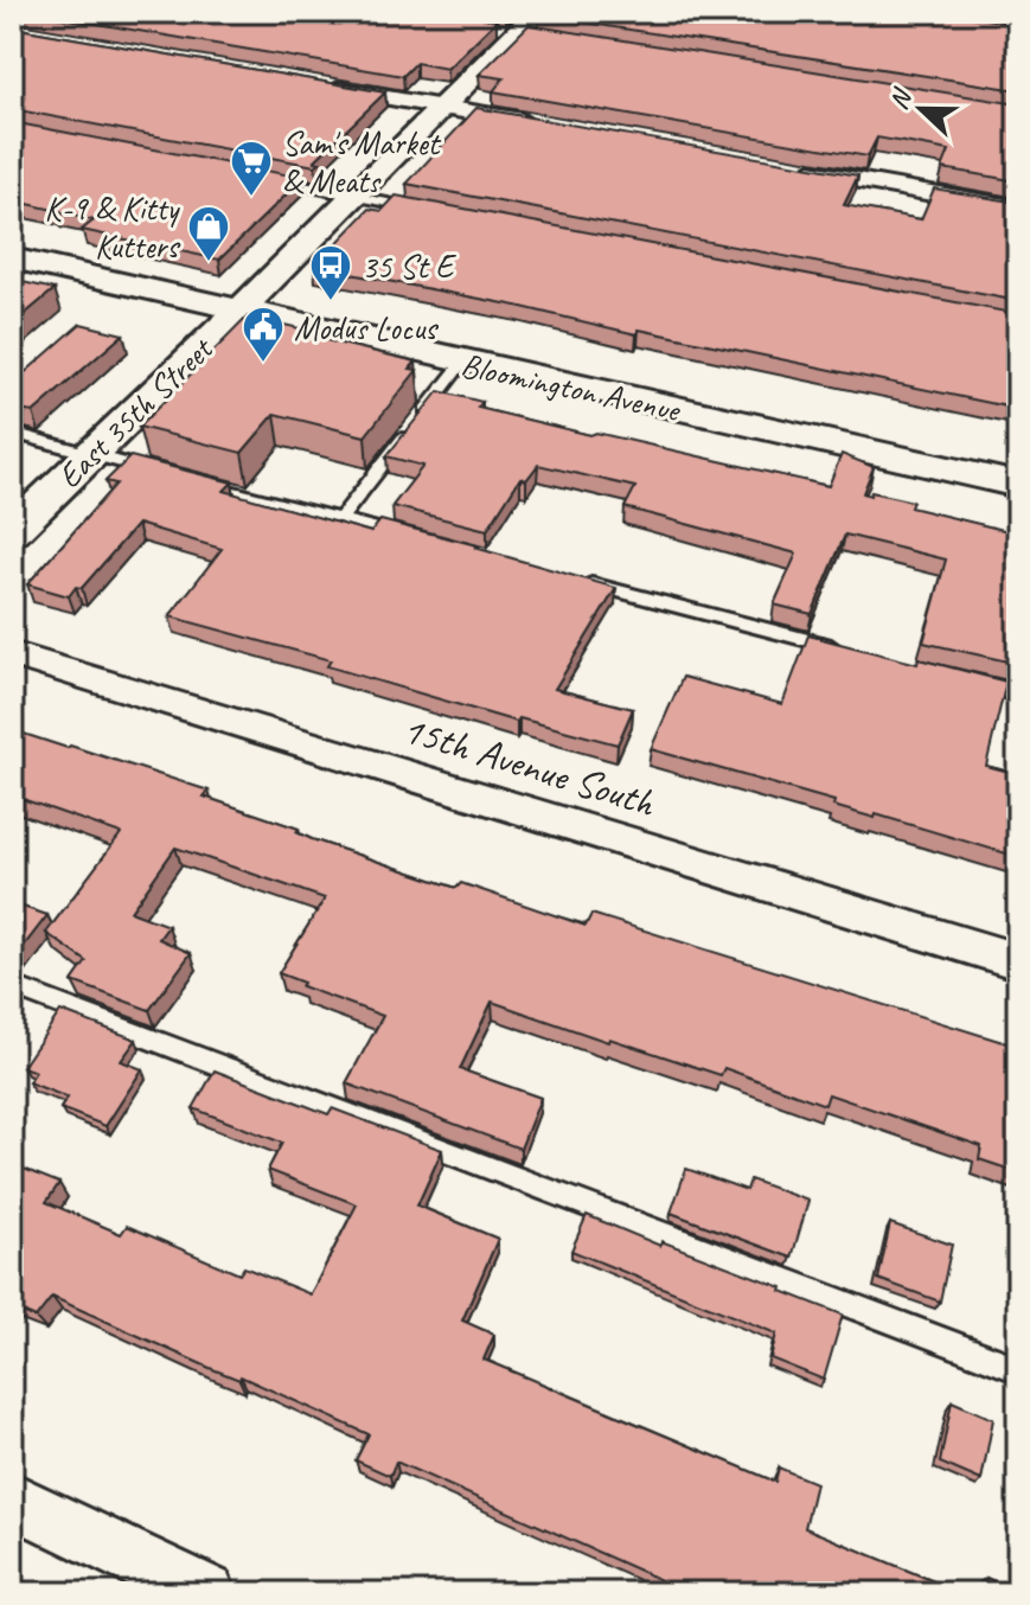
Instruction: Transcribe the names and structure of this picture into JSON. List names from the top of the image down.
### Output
{
  "streets": {
    "street": ["Bloomington Avenue", "East 35th Street", "15th Avenue South"]
  },
  "crossings": [
    ["Bloomington Avenue", "East 35th Street"]
  ],
  "places": {
    "supermarket": ["Sam's Market & Meats"],
    "shop": ["K-9 & Kitty Kutters"],
    "bus stop": ["35 St E"],
    "public building": ["Modus Locus"]
  },
  "north": "left"
}
